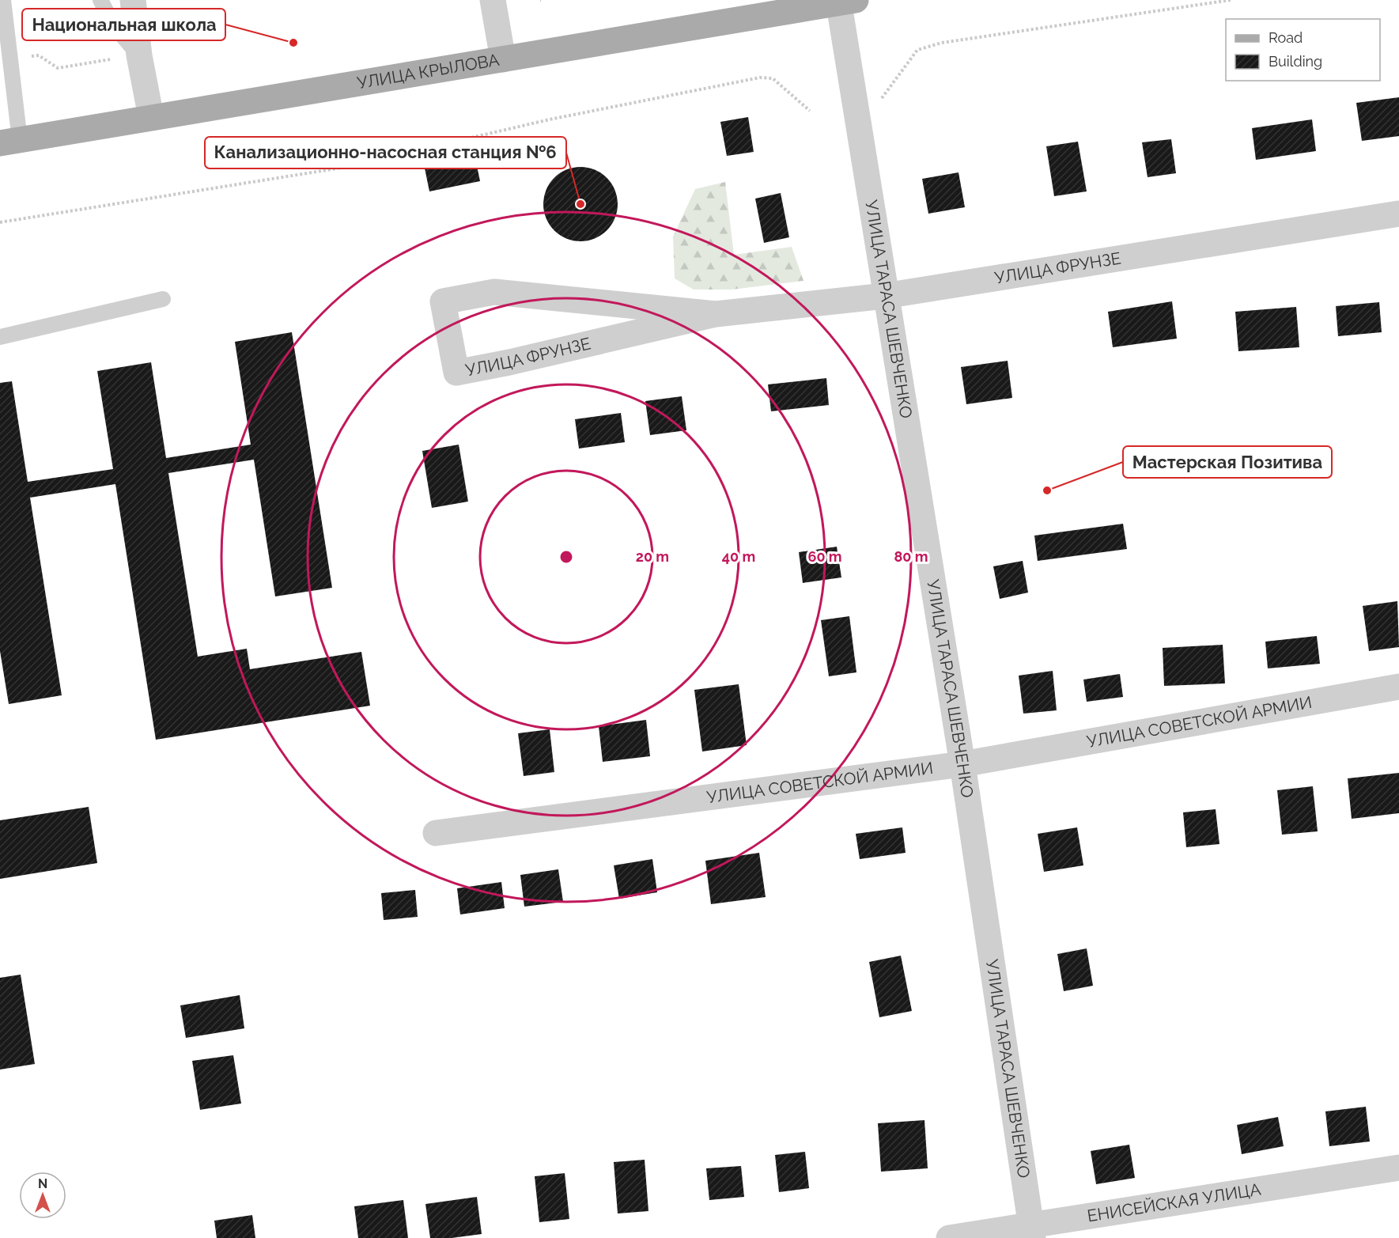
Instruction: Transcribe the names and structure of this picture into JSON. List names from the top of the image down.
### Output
{
  "streets": {
    "main road": ["УЛИЦА КРЫЛОВА"],
    "street": [
      "УЛИЦА ФРУНЗЕ",
      "УЛИЦА ТАРАСА ШЕВЧЕНКО",
      "УЛИЦА СОВЕТСКОЙ АРМИИ",
      "ЕНИСЕЙСКАЯ УЛИЦА"
    ]
  },
  "crossings": [
    ["УЛИЦА КРЫЛОВА", "УЛИЦА ТАРАСА ШЕВЧЕНКО"],
    ["УЛИЦА ФРУНЗЕ", "УЛИЦА ТАРАСА ШЕВЧЕНКО"],
    ["УЛИЦА ТАРАСА ШЕВЧЕНКО", "УЛИЦА СОВЕТСКОЙ АРМИИ"],
    ["УЛИЦА ТАРАСА ШЕВЧЕНКО", "ЕНИСЕЙСКАЯ УЛИЦА"]
  ],
  "places": ["Национальная школа", "Канализационно-насосная станция №6", "Мастерская Позитива"],
  "legend": ["Road", "Building"],
  "north": "top",
  "rings": [
    "20 m",
    "40 m",
    "60 m",
    "80 m"
  ]
}
